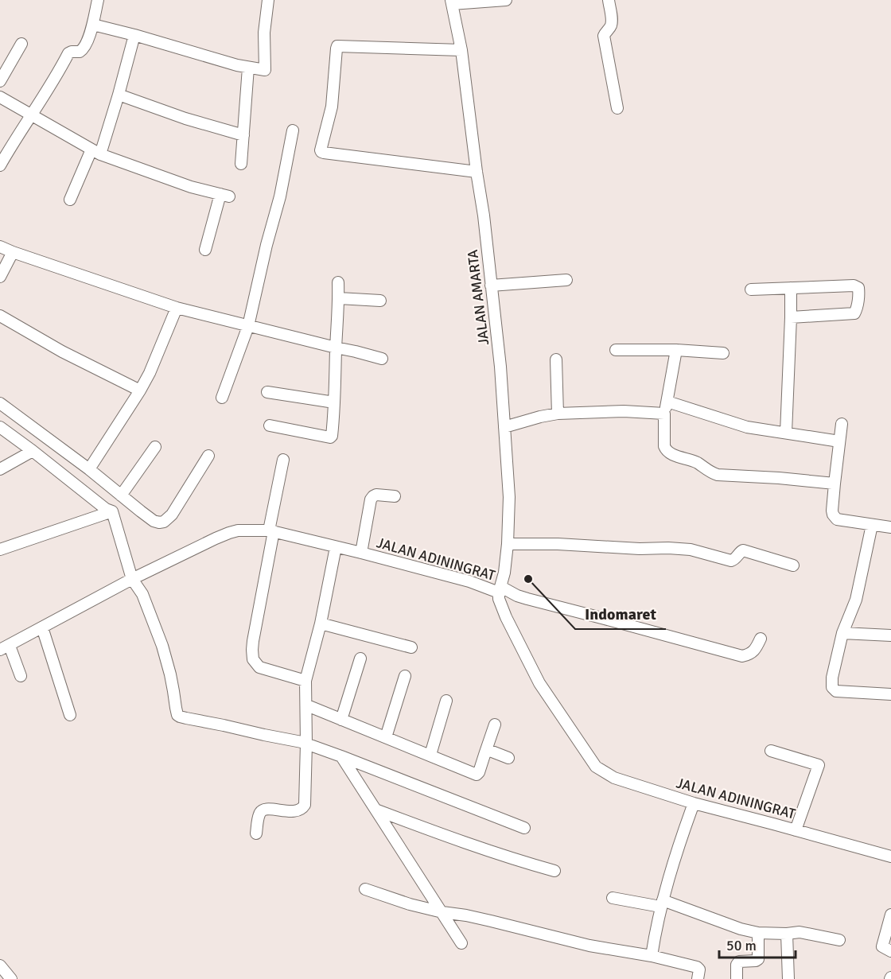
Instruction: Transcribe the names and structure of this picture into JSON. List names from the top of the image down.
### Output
{
  "streets": {
    "street": ["JALAN AMARTA", "JALAN ADININGRAT"]
  },
  "crossings": [
    ["JALAN AMARTA", "JALAN ADININGRAT"]
  ],
  "places": ["Indomaret"],
  "scale_bar": "50 m"
}
